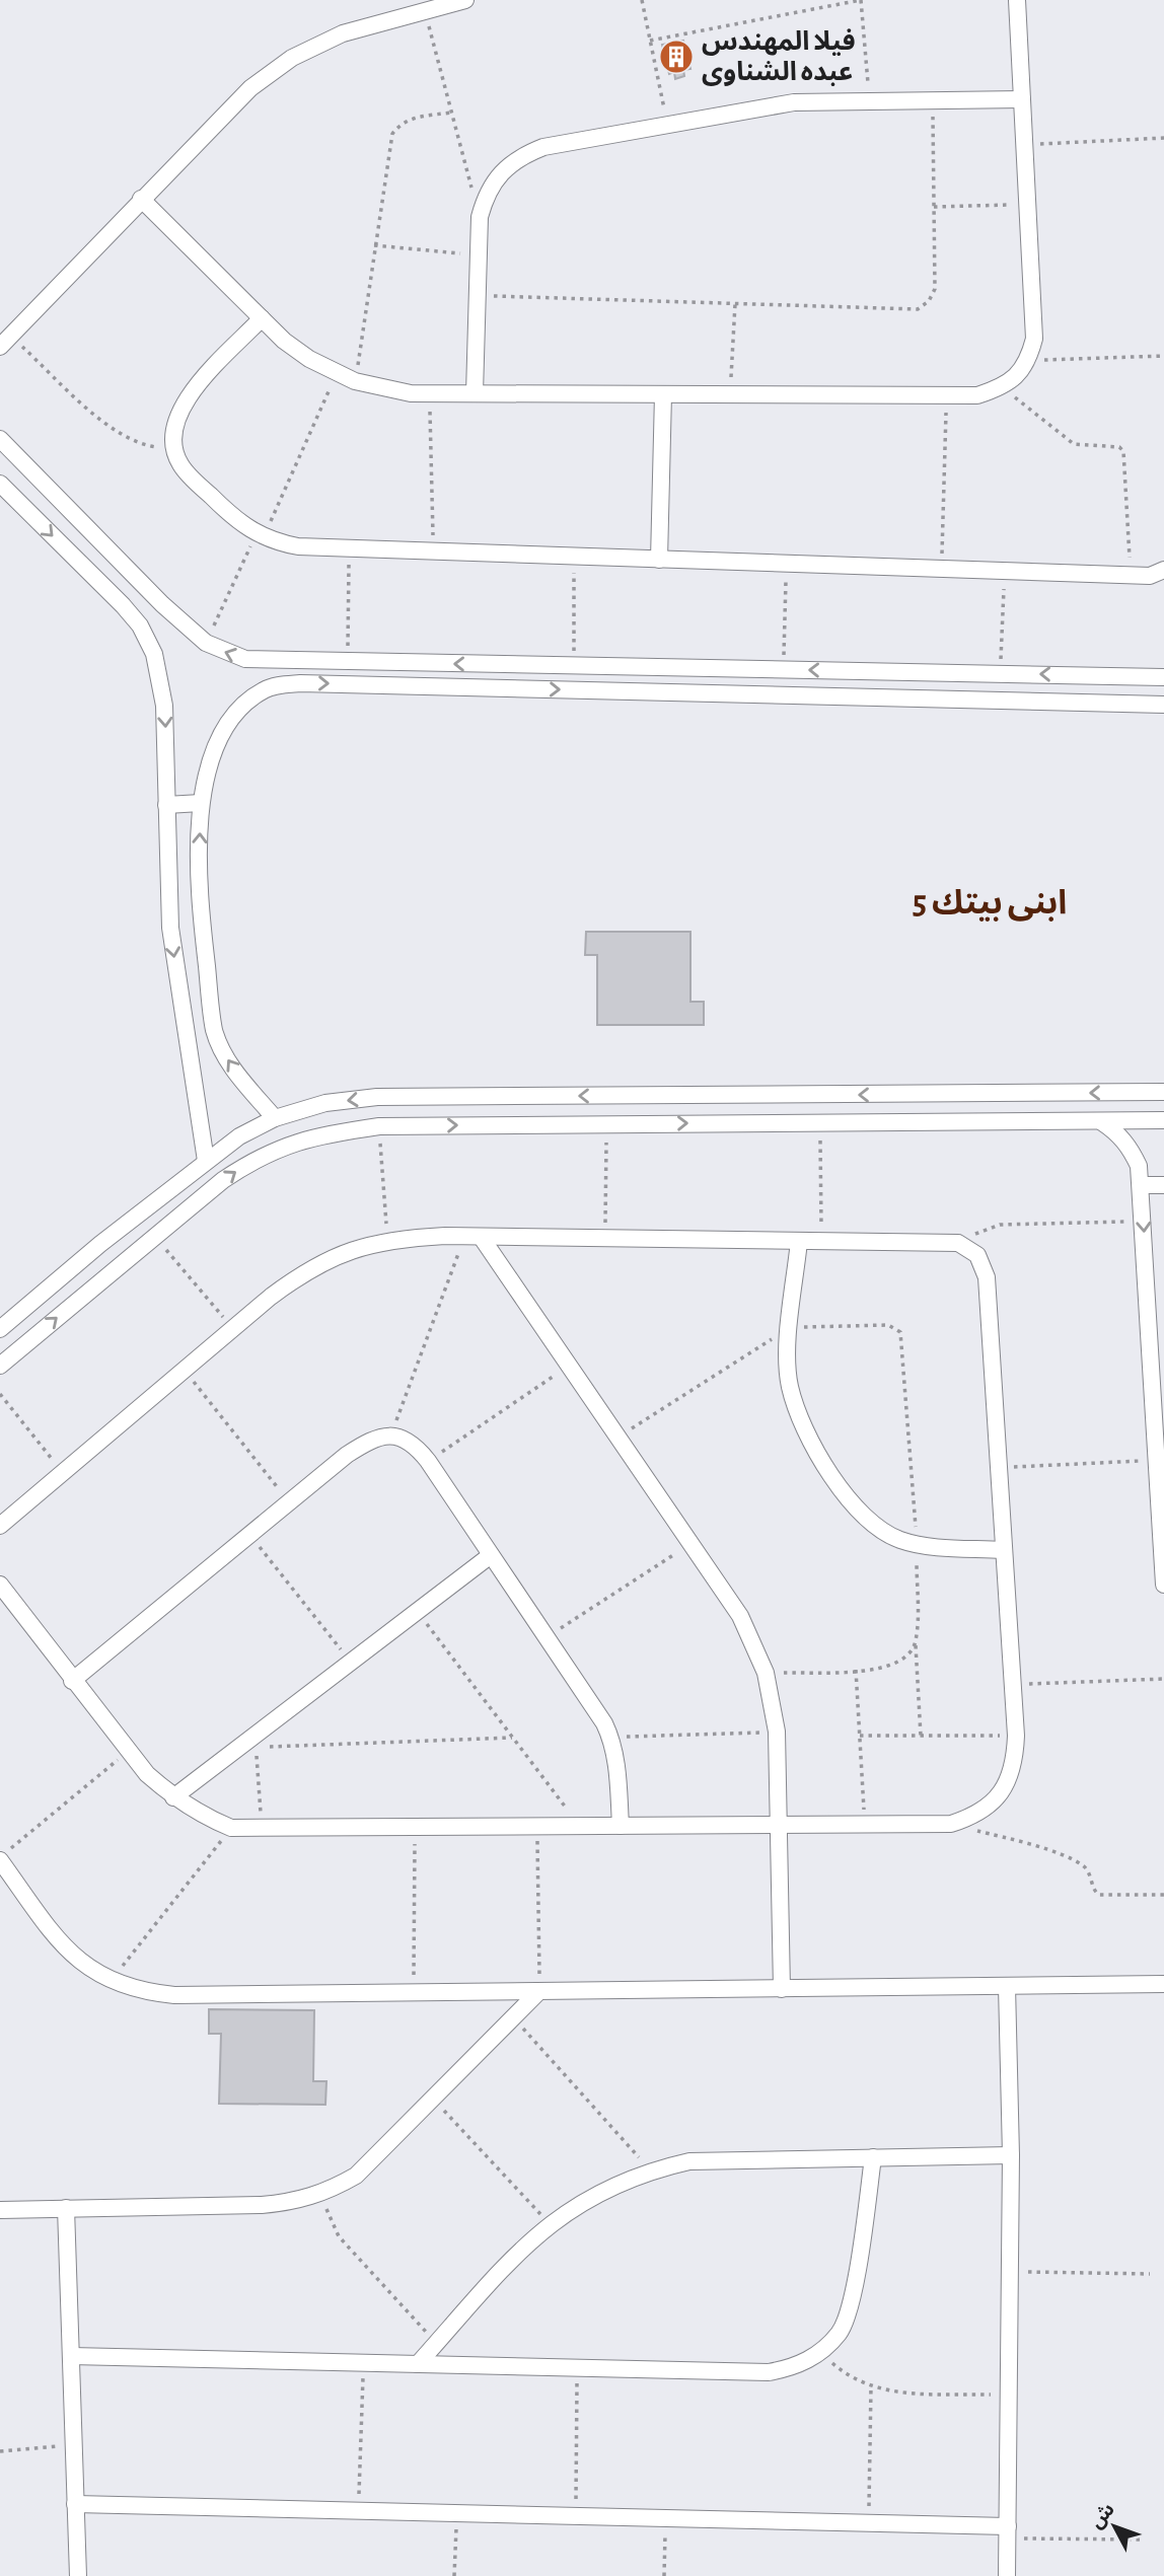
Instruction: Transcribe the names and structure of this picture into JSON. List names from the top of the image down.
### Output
{
  "districts": ["ابنى بيتك 5"],
  "places": {
    "building": ["فيلا المهندس عبده الشناوى"]
  },
  "north": "top left"
}
